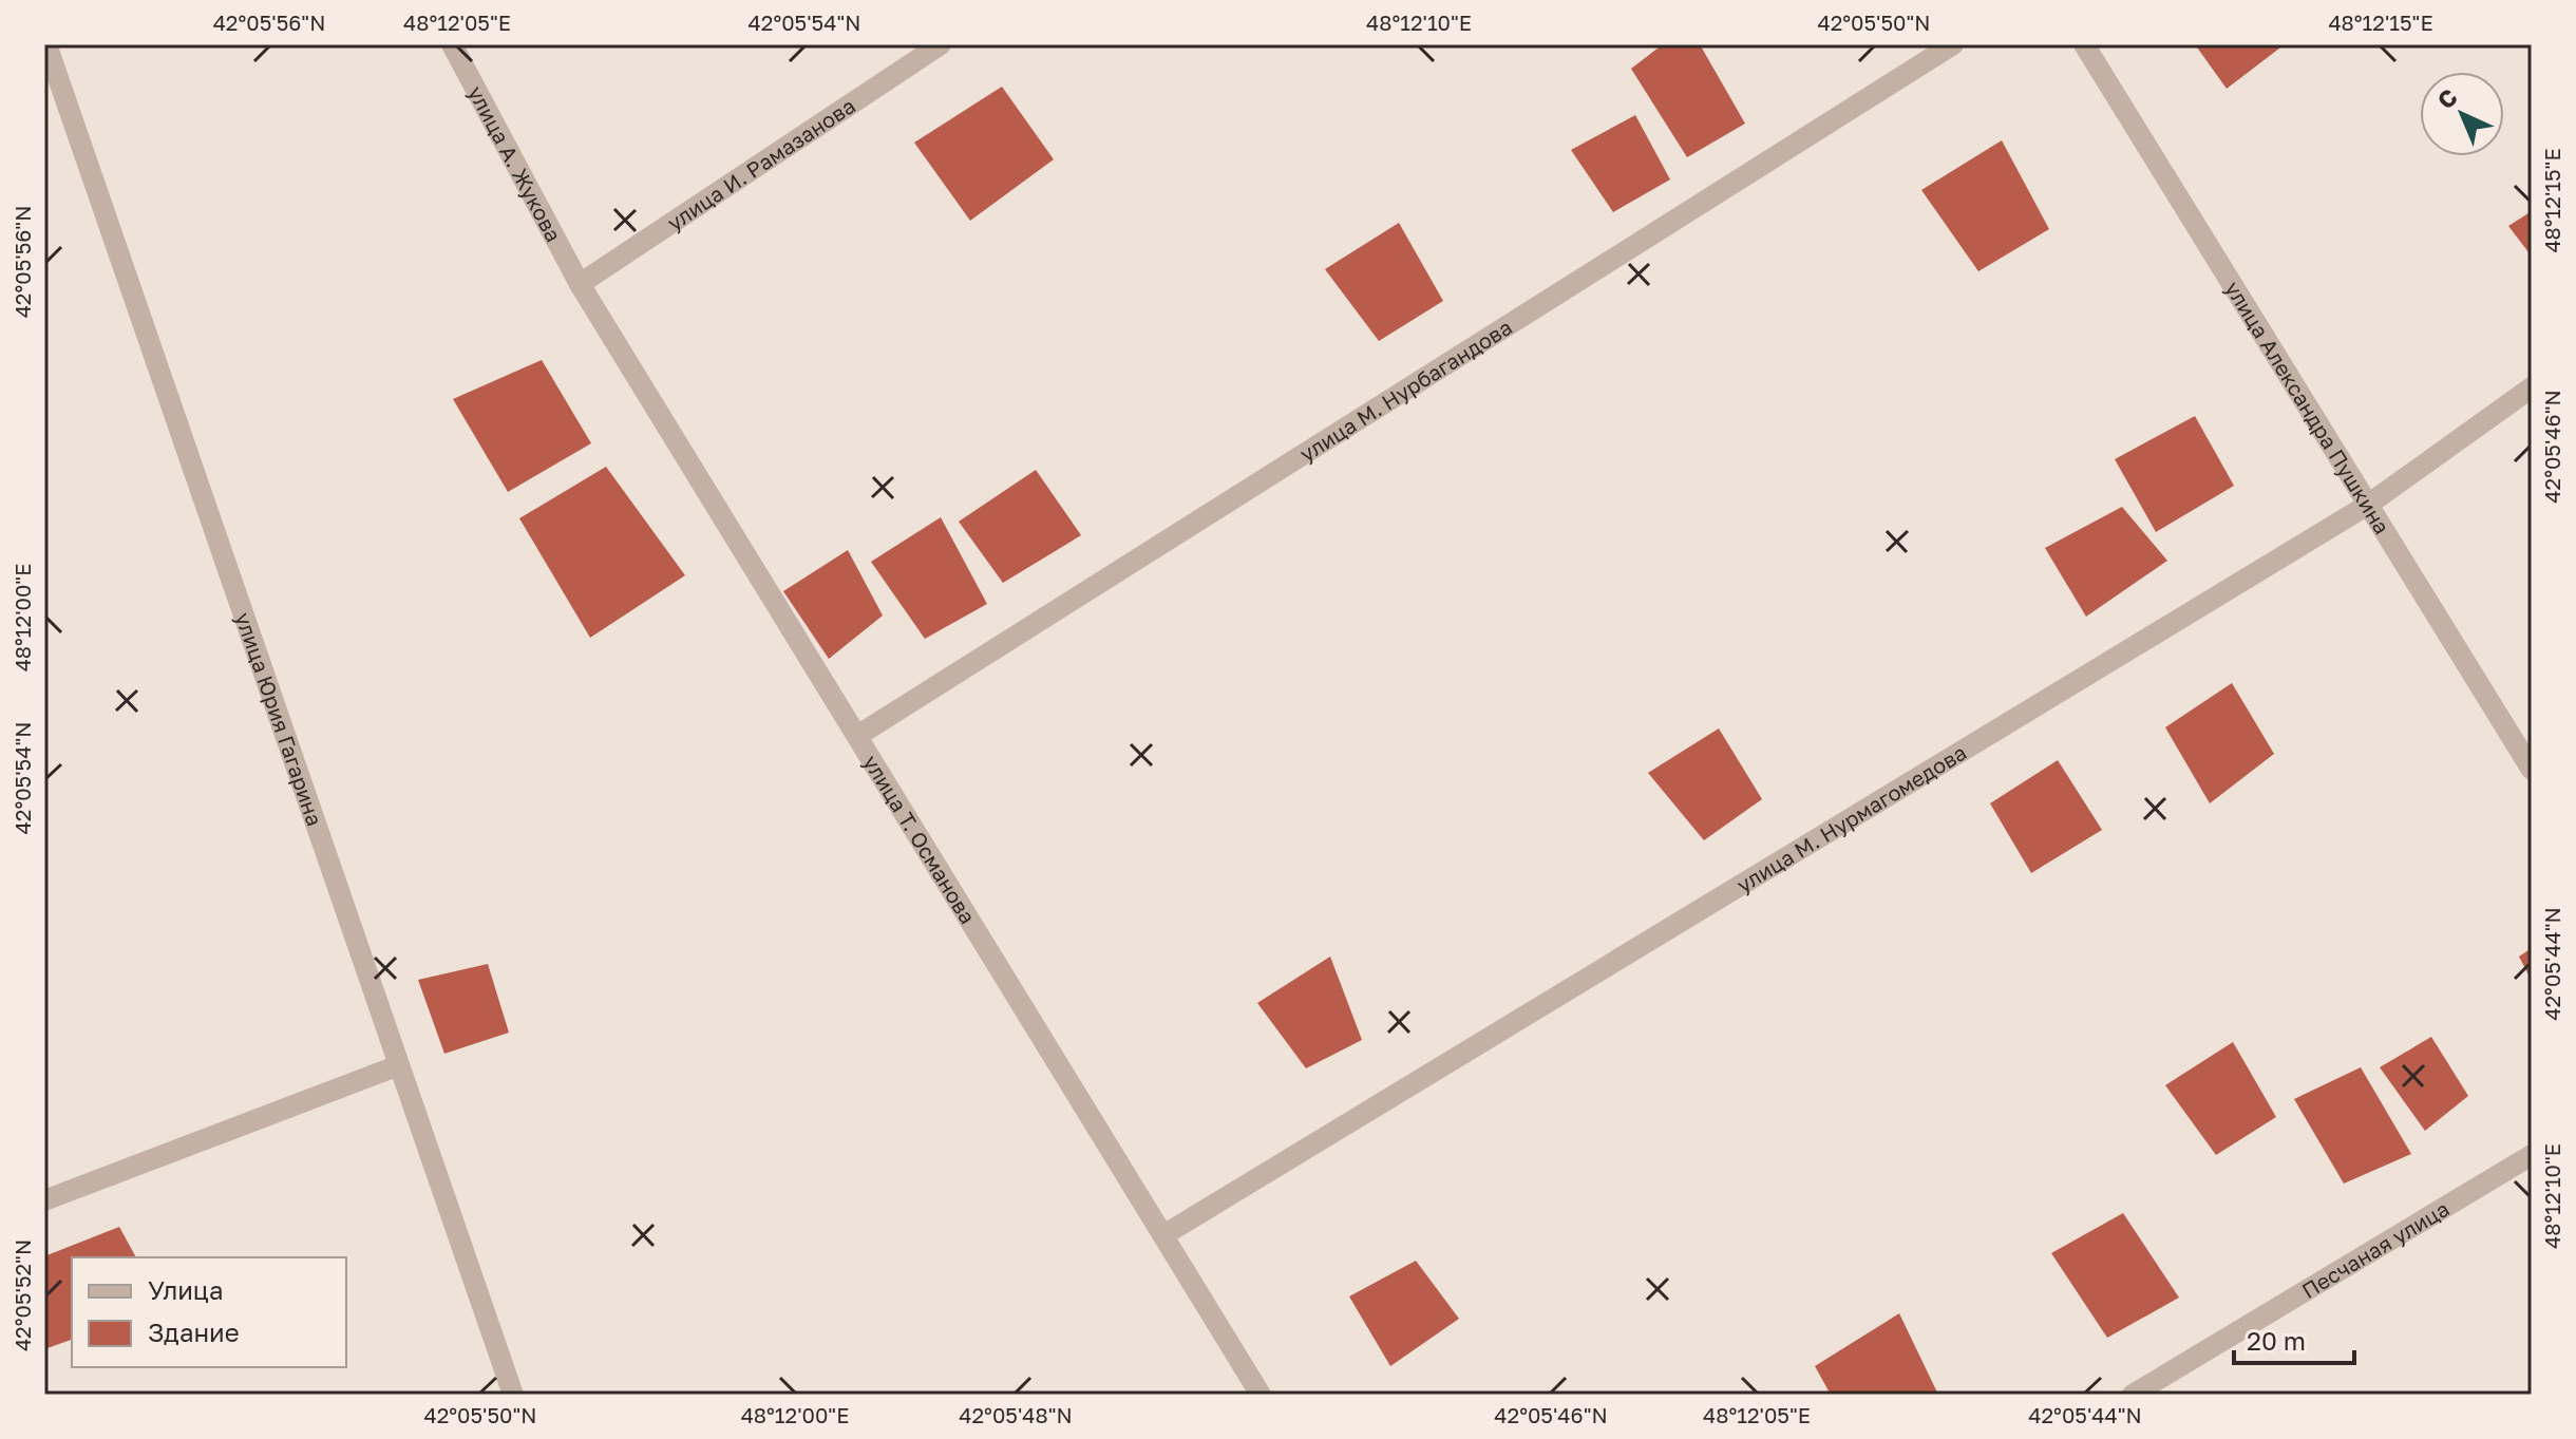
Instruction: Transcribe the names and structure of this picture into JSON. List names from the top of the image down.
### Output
{
  "streets": {
    "street": [
      "улица А. Жукова",
      "улица И. Рамазанова",
      "улица М. Нурбагандова",
      "улица Александра Пушкина",
      "улица Юрия Гагарина",
      "улица М. Нурмагомедова",
      "улица Т. Османова",
      "Песчаная улица"
    ]
  },
  "crossings": [
    ["улица А. Жукова", "улица И. Рамазанова"],
    ["улица А. Жукова", "улица Т. Османова"],
    ["улица И. Рамазанова", "улица Т. Османова"],
    ["улица М. Нурбагандова", "улица Т. Османова"],
    ["улица Александра Пушкина", "улица М. Нурмагомедова"],
    ["улица М. Нурмагомедова", "улица Т. Османова"]
  ],
  "legend": ["Улица", "Здание"],
  "scale_bar": "20 m",
  "north": "top left",
  "coordinates": [
    "42°05'56\"N",
    "48°12'05\"E",
    "42°05'54\"N",
    "48°12'10\"E",
    "42°05'50\"N",
    "48°12'15\"E",
    "42°05'46\"N",
    "48°12'00\"E",
    "42°05'44\"N",
    "42°05'52\"N",
    "42°05'48\"N"
  ]
}
